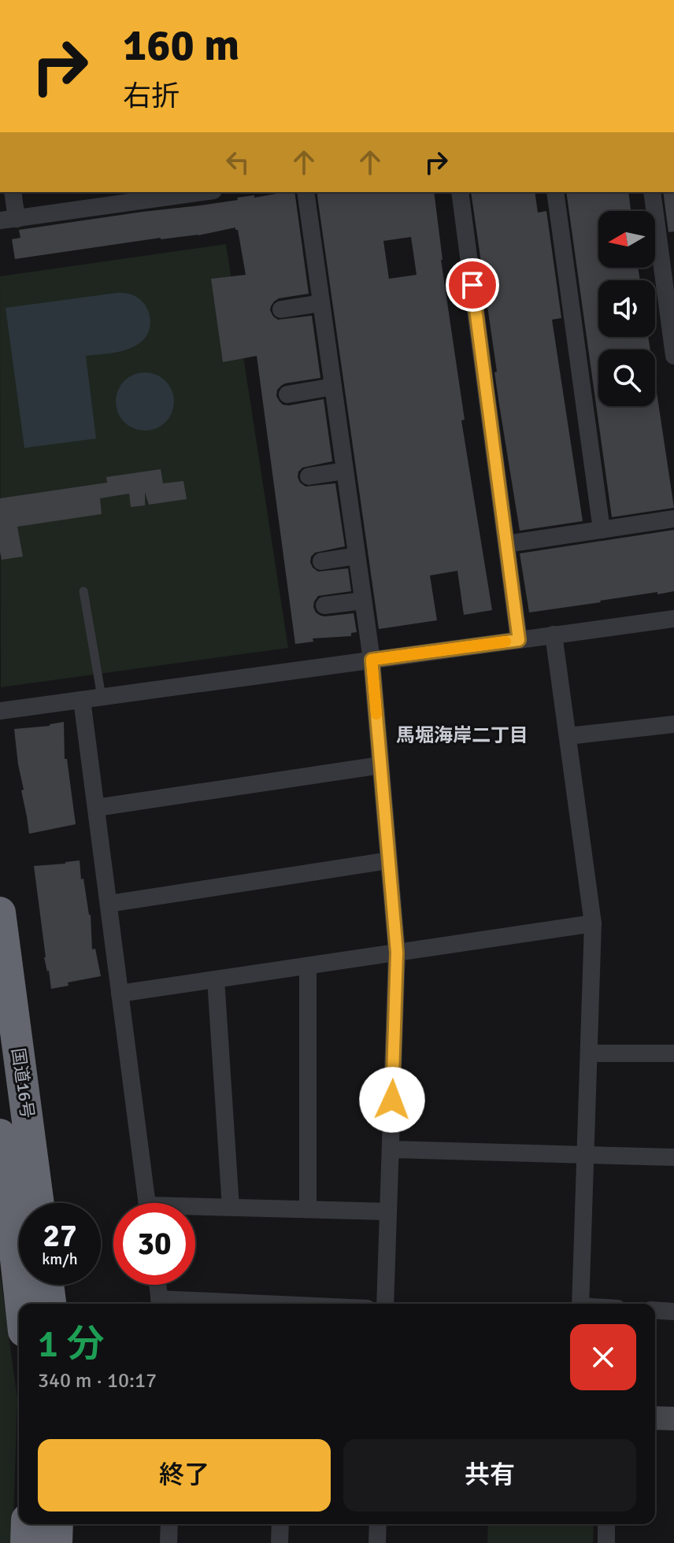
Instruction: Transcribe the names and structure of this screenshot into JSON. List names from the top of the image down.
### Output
{
  "streets": {
    "highway": ["国道16号"]
  },
  "districts": ["馬堀海岸二丁目"],
  "north": "left",
  "page": {
    "turn": ["160 m", "右折"],
    "speed": "27 km/h",
    "limit": "30",
    "heading": ["1 分", "340 m · 10:17"],
    "buttons": ["終了", "共有"]
  }
}
